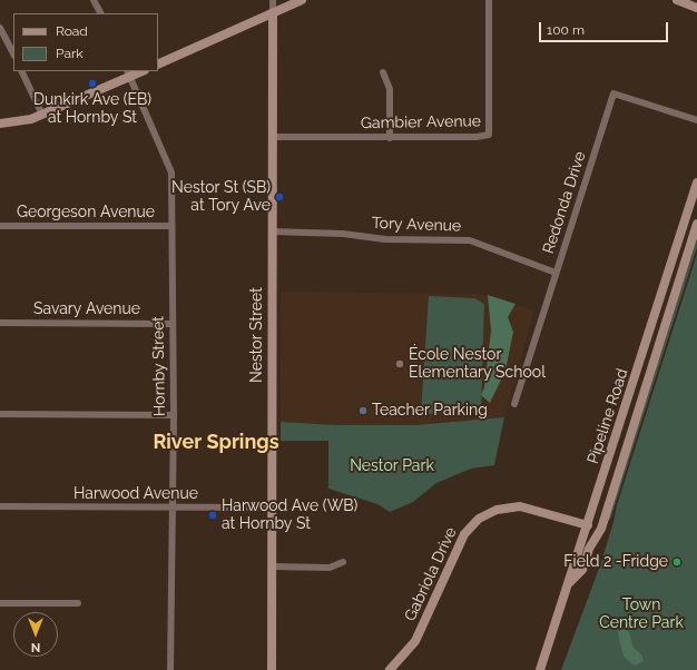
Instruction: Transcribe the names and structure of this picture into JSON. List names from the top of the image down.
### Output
{
  "streets": {
    "street": [
      "Gambier Avenue",
      "Redonda Drive",
      "Georgeson Avenue",
      "Tory Avenue",
      "Savary Avenue",
      "Nestor Street",
      "Hornby Street",
      "Pipeline Road",
      "Harwood Avenue",
      "Gabriola Drive"
    ]
  },
  "crossings": [
    ["Gambier Avenue", "Nestor Street"],
    ["Redonda Drive", "Tory Avenue"],
    ["Georgeson Avenue", "Hornby Street"],
    ["Tory Avenue", "Nestor Street"],
    ["Savary Avenue", "Hornby Street"],
    ["Nestor Street", "Harwood Avenue"],
    ["Hornby Street", "Harwood Avenue"],
    ["Pipeline Road", "Gabriola Drive"]
  ],
  "districts": ["River Springs"],
  "parks": ["Nestor Park", "Town Centre Park"],
  "places": [
    "Dunkirk Ave (EB) at Hornby St",
    "Nestor St (SB) at Tory Ave",
    "École Nestor Elementary School",
    "Teacher Parking",
    "Harwood Ave (WB) at Hornby St",
    "Field 2 -Fridge"
  ],
  "legend": ["Road", "Park"],
  "scale_bar": "100 m",
  "north": "bottom"
}
